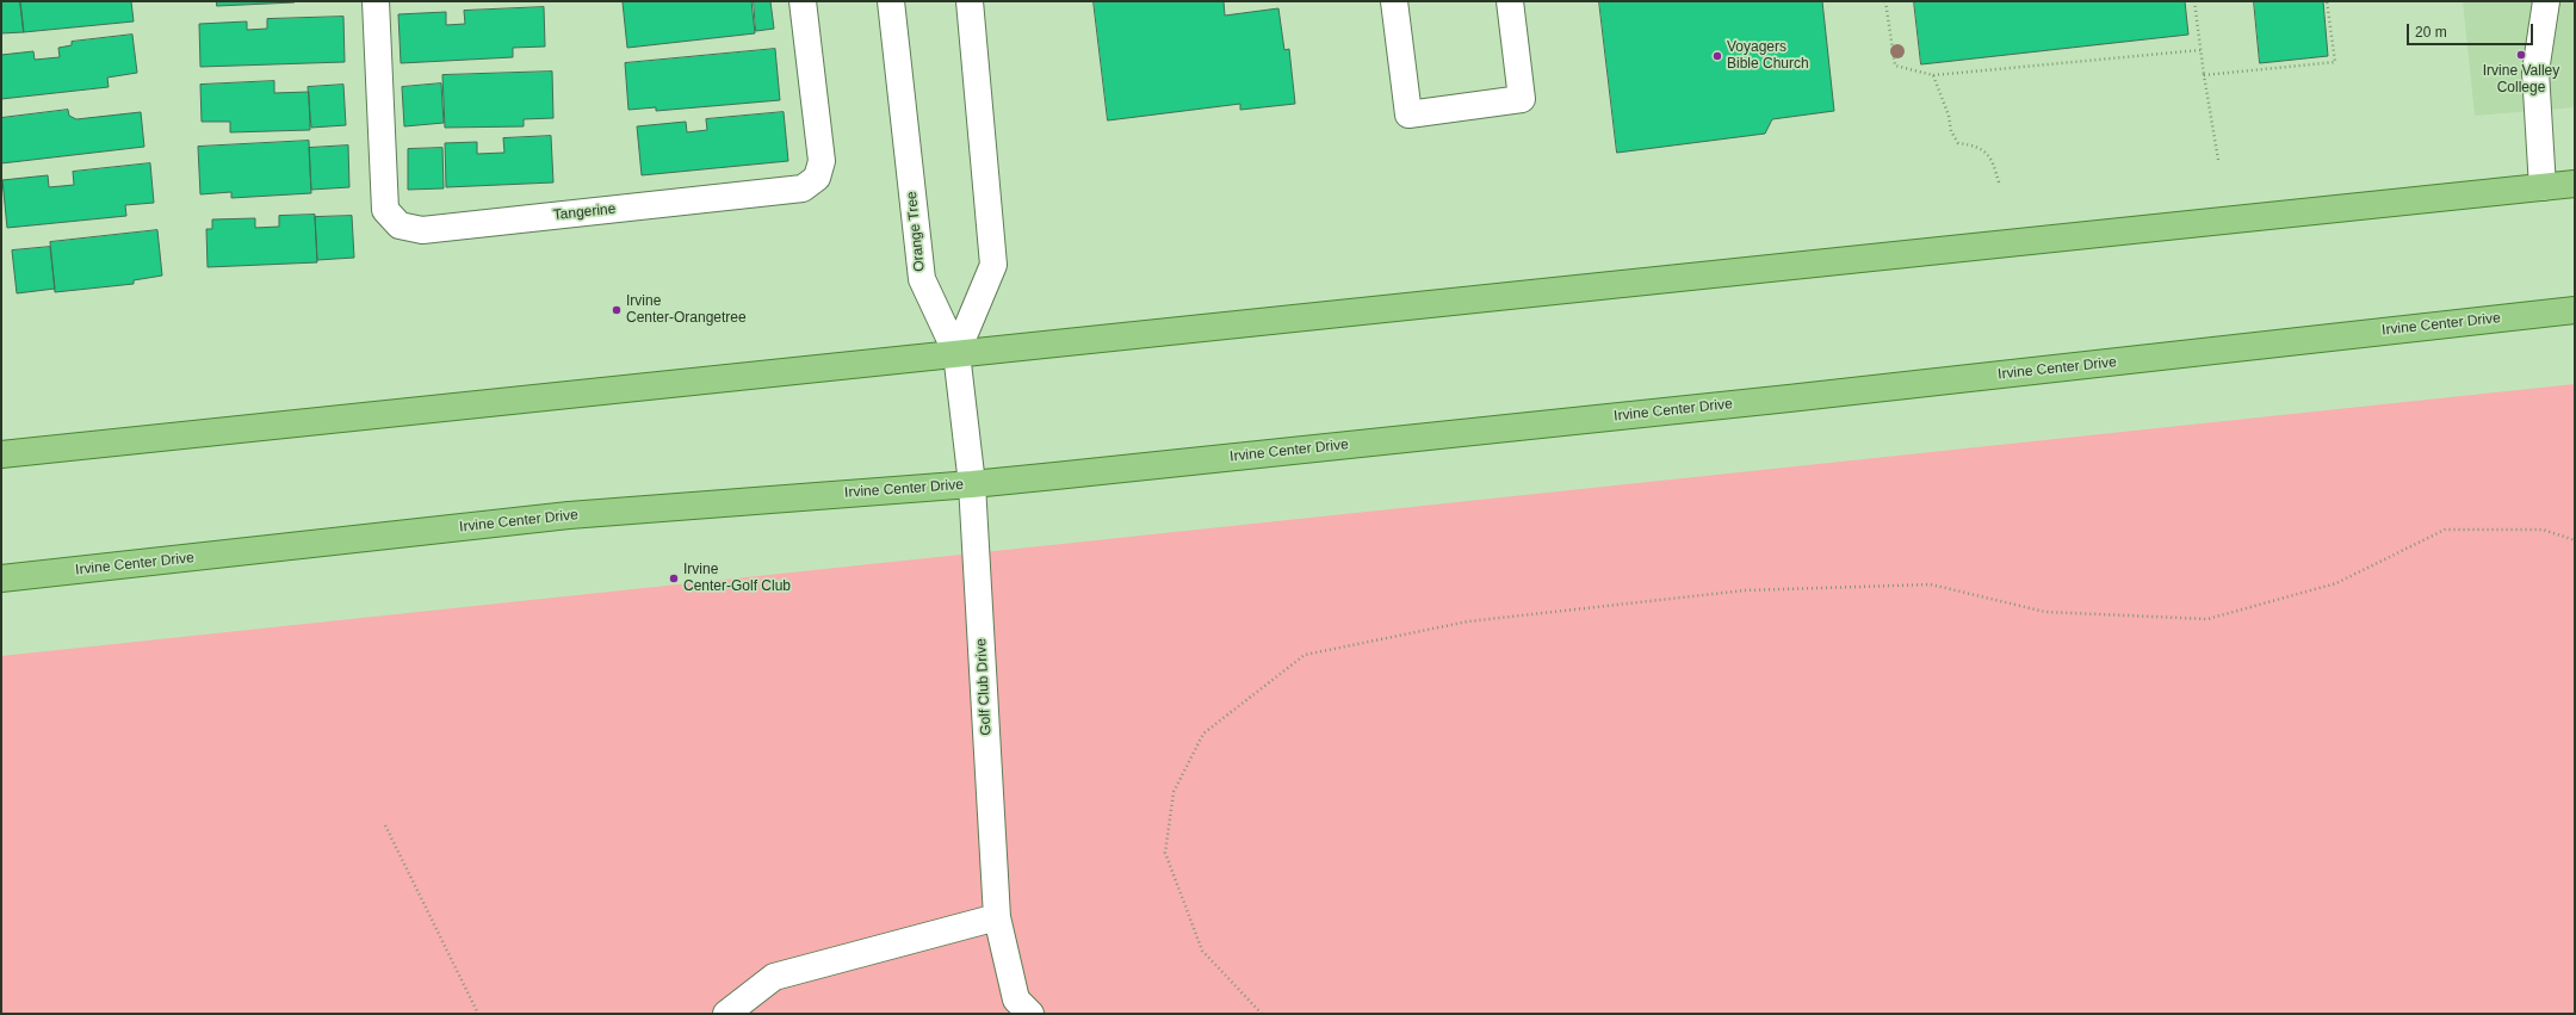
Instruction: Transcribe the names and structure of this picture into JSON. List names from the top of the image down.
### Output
{
  "streets": {
    "main road": ["Irvine Center Drive"],
    "street": ["Tangerine", "Orange Tree", "Golf Club Drive"]
  },
  "crossings": [
    ["Orange Tree", "Golf Club Drive"],
    ["Irvine Center Drive", "Golf Club Drive"]
  ],
  "places": [
    "Irvine Valley College",
    "Voyagers Bible Church",
    "Irvine Center-Orangetree",
    "Irvine Center-Golf Club"
  ],
  "scale_bar": "20 m"
}
